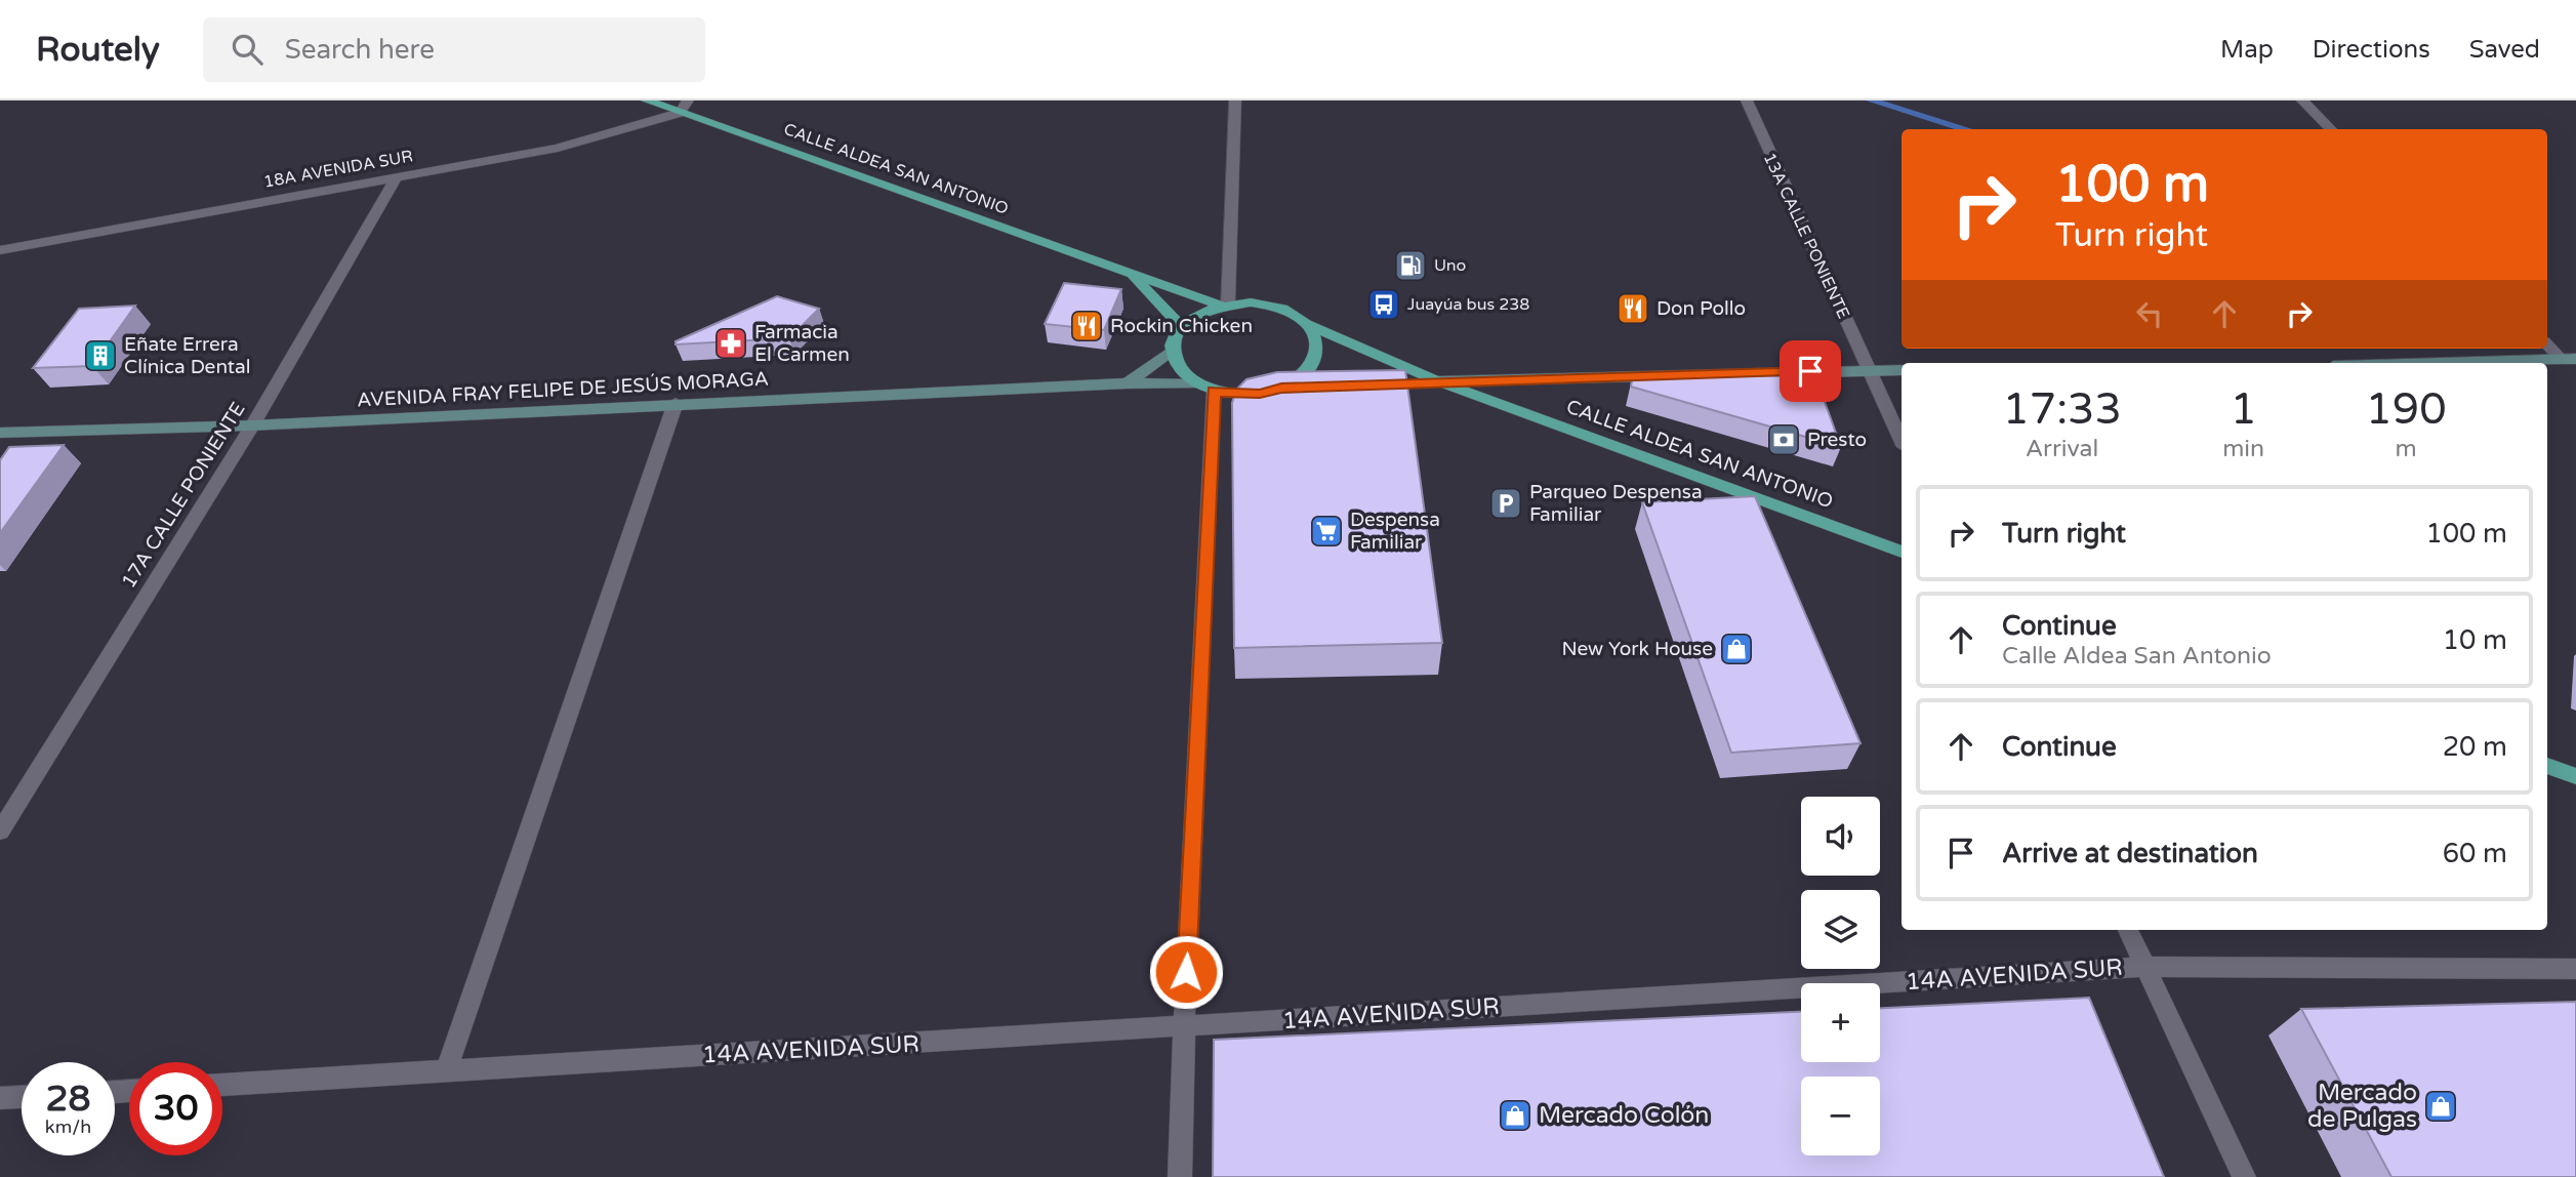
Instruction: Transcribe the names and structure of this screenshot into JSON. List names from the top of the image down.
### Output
{
  "streets": {
    "main road": ["CALLE ALDEA SAN ANTONIO"],
    "street": [
      "18A AVENIDA SUR",
      "13A CALLE PONIENTE",
      "AVENIDA FRAY FELIPE DE JESÚS MORAGA",
      "17A CALLE PONIENTE",
      "14A AVENIDA SUR"
    ]
  },
  "crossings": [
    ["18A AVENIDA SUR", "CALLE ALDEA SAN ANTONIO"],
    ["18A AVENIDA SUR", "17A CALLE PONIENTE"],
    ["CALLE ALDEA SAN ANTONIO", "AVENIDA FRAY FELIPE DE JESÚS MORAGA"],
    ["AVENIDA FRAY FELIPE DE JESÚS MORAGA", "17A CALLE PONIENTE"]
  ],
  "places": {
    "fuel station": ["Uno"],
    "bus stop": ["Juayúa bus 238"],
    "restaurant": ["Don Pollo", "Rockin Chicken"],
    "pharmacy": ["Farmacia El Carmen"],
    "building": ["Eñate Errera Clínica Dental"],
    "bank": ["Presto"],
    "parking": ["Parqueo Despensa Familiar"],
    "supermarket": ["Despensa Familiar"],
    "shop": ["New York House", "Mercado de Pulgas", "Mercado Colón"]
  },
  "page": {
    "header": "Routely",
    "search": "Search here",
    "nav": ["Map", "Directions", "Saved"],
    "turn": ["100 m", "Turn right"],
    "eta": [
      "17:33",
      "Arrival",
      "1",
      "min",
      "190",
      "m"
    ],
    "list": [
      {
        "name": "Turn right",
        "value": "100 m"
      },
      {
        "name": "Continue",
        "note": "Calle Aldea San Antonio",
        "value": "10 m"
      },
      {
        "name": "Continue",
        "value": "20 m"
      },
      {
        "name": "Arrive at destination",
        "value": "60 m"
      }
    ],
    "map_buttons": ["+", "−"],
    "speed": "28 km/h",
    "limit": "30"
  }
}
